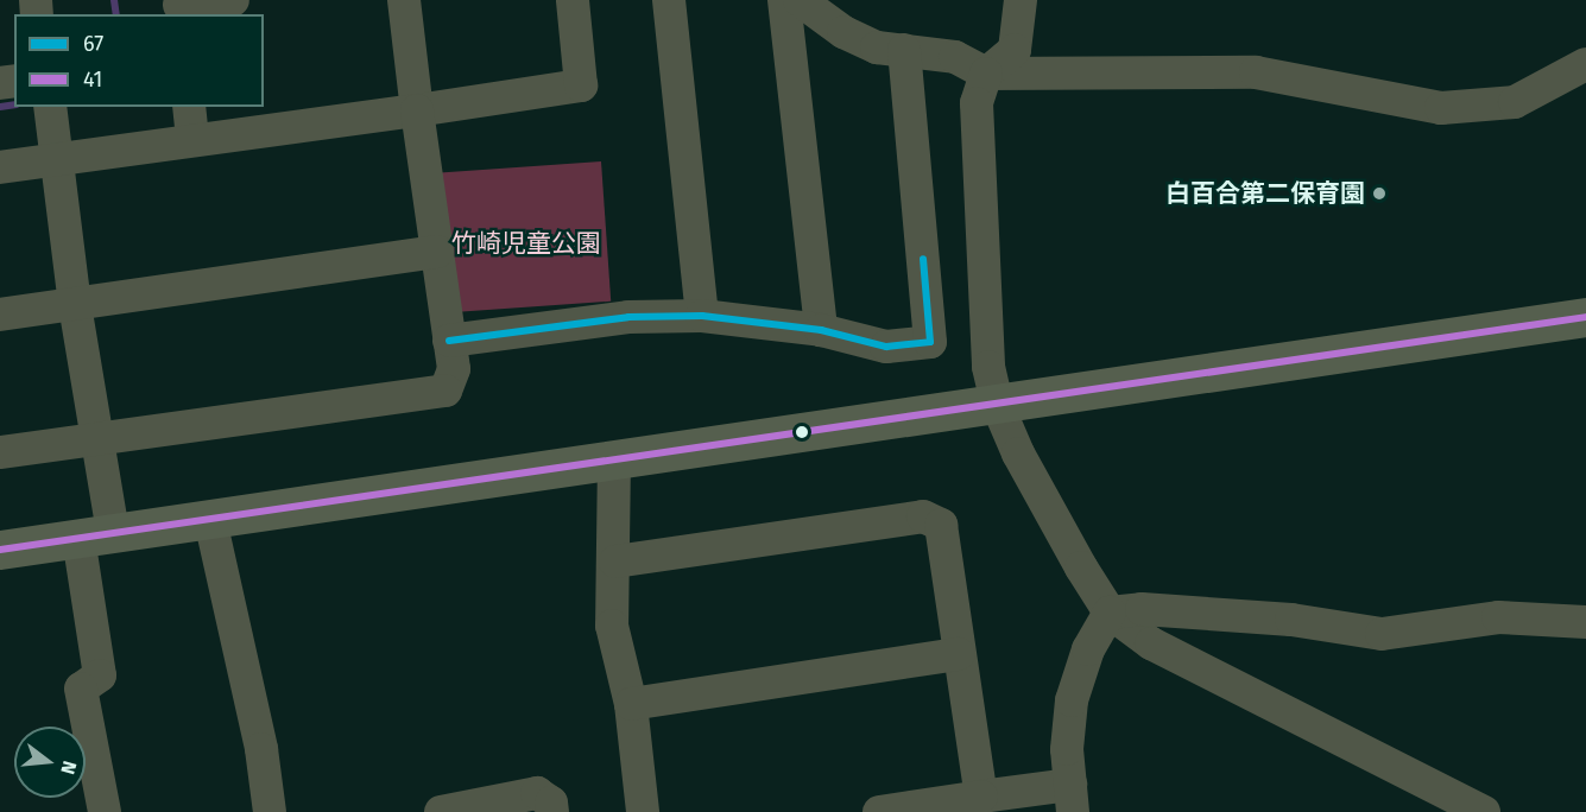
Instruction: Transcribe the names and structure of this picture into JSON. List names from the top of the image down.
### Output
{
  "parks": ["竹崎児童公園"],
  "places": ["白百合第二保育園"],
  "lines": ["transit line 67", "transit line 41"],
  "legend": ["67", "41"],
  "north": "right"
}
